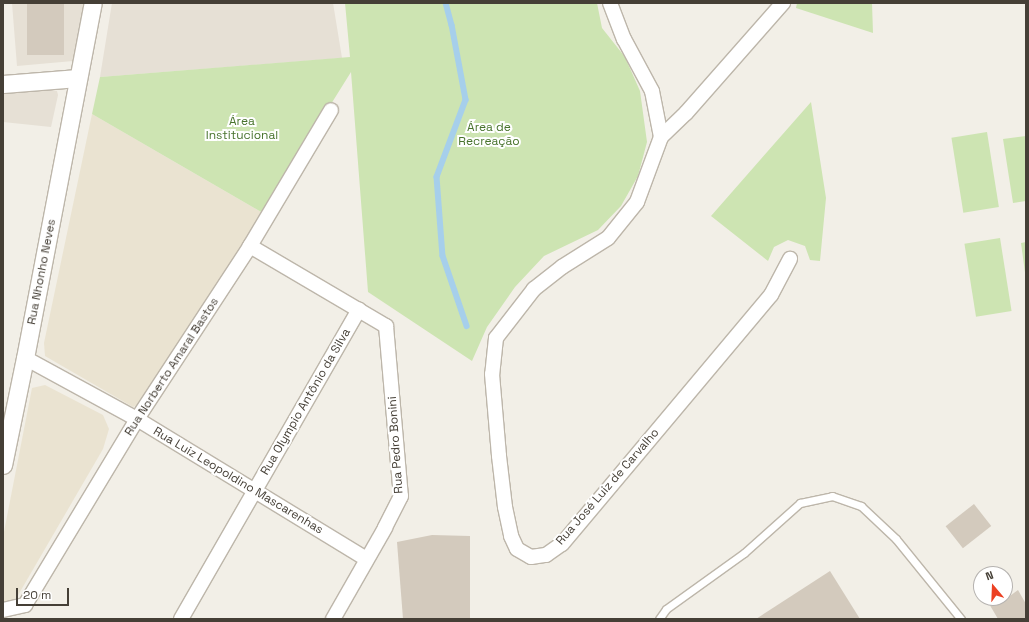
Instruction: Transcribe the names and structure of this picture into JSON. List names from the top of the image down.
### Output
{
  "streets": {
    "street": [
      "Rua Nhonho Neves",
      "Rua Norberto Amaral Bastos",
      "Rua Olympio Antônio da Silva",
      "Rua Pedro Bonini",
      "Rua Luiz Leopoldino Mascarenhas",
      "Rua José Luiz de Carvalho"
    ]
  },
  "crossings": [
    ["Rua Nhonho Neves", "Rua Luiz Leopoldino Mascarenhas"],
    ["Rua Norberto Amaral Bastos", "Rua Luiz Leopoldino Mascarenhas"],
    ["Rua Olympio Antônio da Silva", "Rua Pedro Bonini"],
    ["Rua Olympio Antônio da Silva", "Rua Luiz Leopoldino Mascarenhas"],
    ["Rua Pedro Bonini", "Rua Luiz Leopoldino Mascarenhas"]
  ],
  "parks": ["Área Institucional", "Área de Recreação"],
  "scale_bar": "20 m",
  "north": "top"
}
